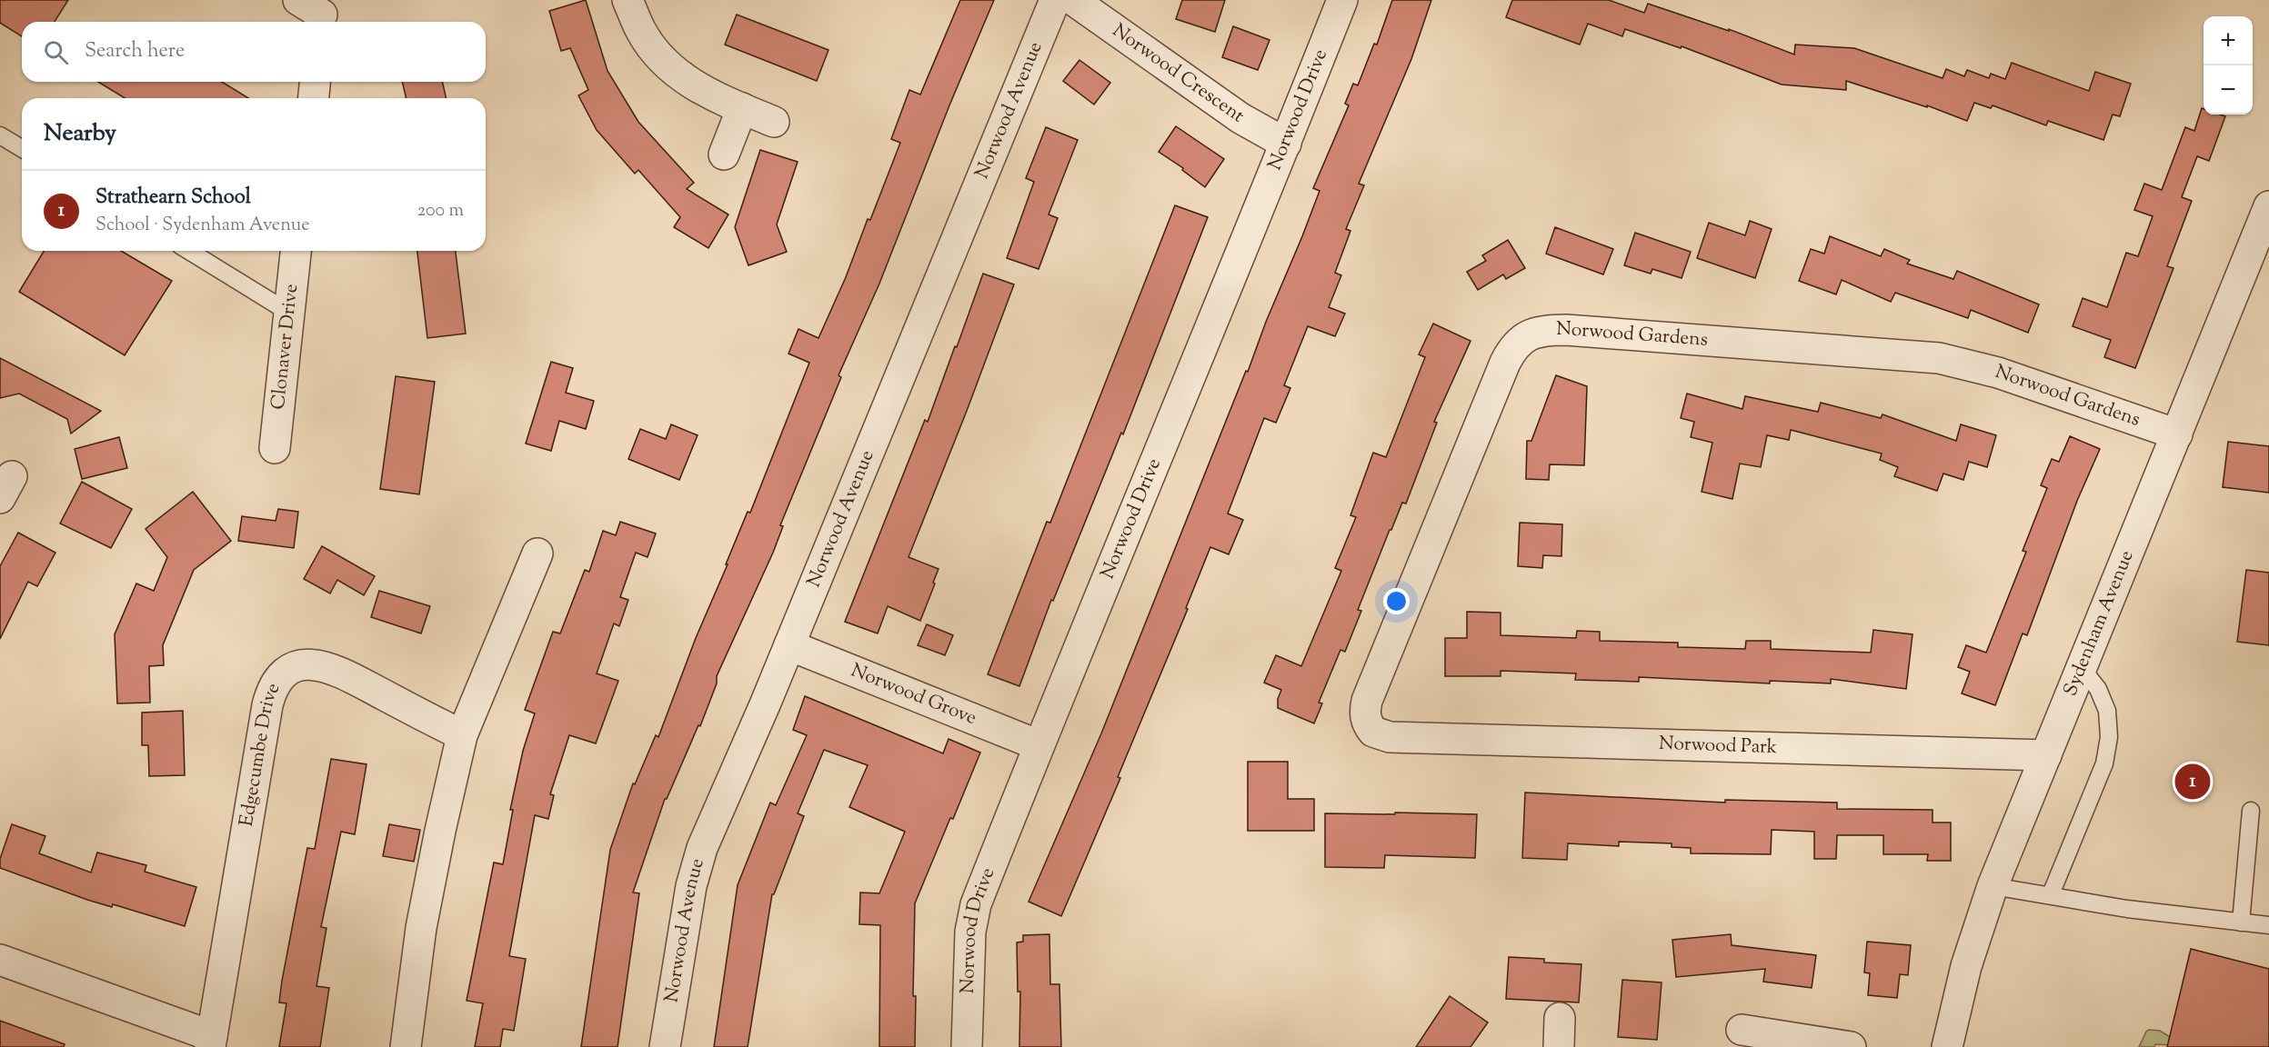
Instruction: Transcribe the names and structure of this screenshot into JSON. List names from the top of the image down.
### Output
{
  "streets": {
    "street": [
      "Norwood Crescent",
      "Norwood Drive",
      "Norwood Avenue",
      "Norwood Gardens",
      "Clonaver Drive",
      "Sydenham Avenue",
      "Norwood Grove",
      "Norwood Park",
      "Edgecumbe Drive"
    ]
  },
  "crossings": [
    ["Norwood Crescent", "Norwood Drive"],
    ["Norwood Drive", "Norwood Grove"],
    ["Norwood Avenue", "Norwood Grove"],
    ["Norwood Gardens", "Sydenham Avenue"],
    ["Norwood Gardens", "Norwood Park"],
    ["Sydenham Avenue", "Norwood Park"]
  ],
  "page": {
    "map_buttons": ["+", "−"],
    "search": "Search here",
    "heading": "Nearby",
    "list": [
      {
        "mark": "1",
        "name": "Strathearn School",
        "note": "School · Sydenham Avenue",
        "value": "200 m"
      }
    ],
    "pins": "1"
  }
}
